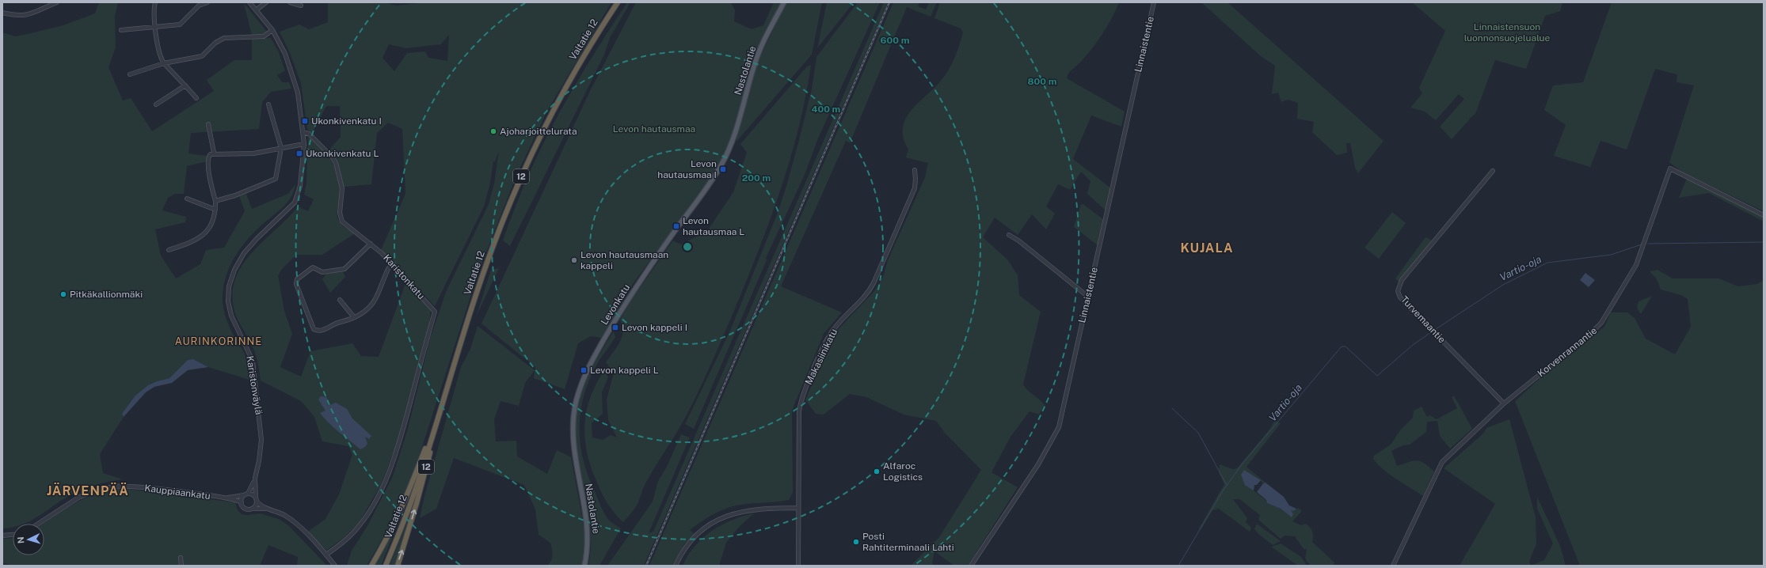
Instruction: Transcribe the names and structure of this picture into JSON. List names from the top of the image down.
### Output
{
  "streets": {
    "highway": ["Valtatie 12", "12"],
    "main road": ["Nastolantie", "Levonkatu"],
    "street": [
      "Linnaistentie",
      "Karistonkatu",
      "Turvemaantie",
      "Korvenrannantie",
      "Makasiinikatu",
      "Karistonväylä",
      "Kauppiaankatu"
    ]
  },
  "crossings": [
    ["Valtatie 12", "12"],
    ["Nastolantie", "Levonkatu"],
    ["Karistonkatu", "Karistonväylä"],
    ["Turvemaantie", "Korvenrannantie"],
    ["Karistonväylä", "Kauppiaankatu"]
  ],
  "districts": ["KUJALA", "AURINKORINNE", "JÄRVENPÄÄ"],
  "water": ["Vartio-oja"],
  "parks": ["Linnaistensuon luonnonsuojelualue", "Levon hautausmaa"],
  "places": {
    "transit": [
      "Ukonkivenkatu I",
      "Ukonkivenkatu L",
      "Levon hautausmaa I",
      "Levon hautausmaa L",
      "Levon kappeli I",
      "Levon kappeli L"
    ],
    "other": [
      "Ajoharjoittelurata",
      "Levon hautausmaan kappeli",
      "Pitkäkallionmäki",
      "Alfaroc Logistics",
      "Posti Rahtiterminaali Lahti"
    ]
  },
  "north": "left",
  "rings": [
    "600 m",
    "800 m",
    "400 m",
    "200 m"
  ]
}
